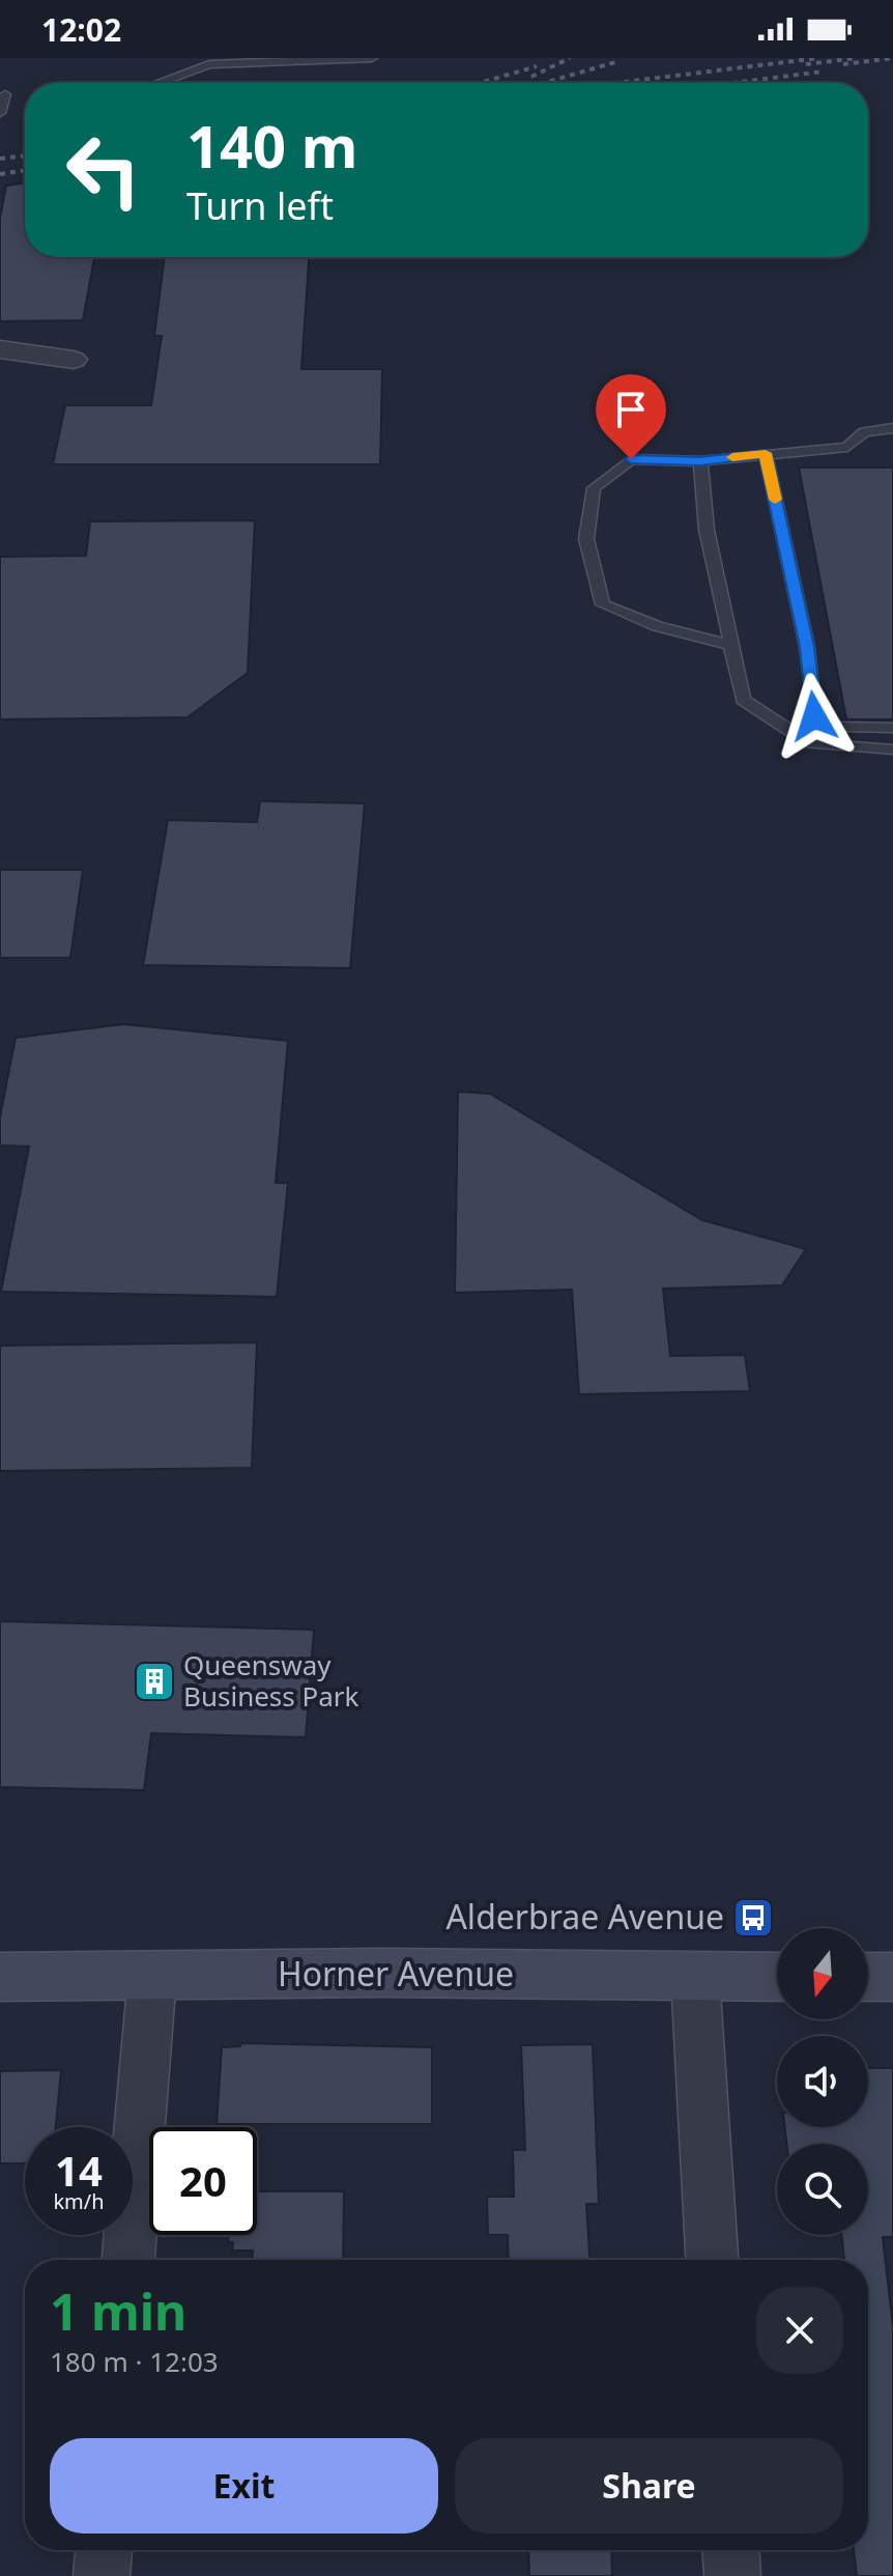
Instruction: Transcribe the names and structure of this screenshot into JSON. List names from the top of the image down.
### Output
{
  "streets": {
    "main road": ["Horner Avenue"]
  },
  "places": {
    "building": ["Queensway Business Park"],
    "bus stop": ["Alderbrae Avenue"]
  },
  "north": "bottom",
  "page": {
    "status": "12:02",
    "turn": ["140 m", "Turn left"],
    "speed": "14 km/h",
    "limit": "20",
    "heading": ["1 min", "180 m · 12:03"],
    "buttons": ["Exit", "Share"]
  }
}
